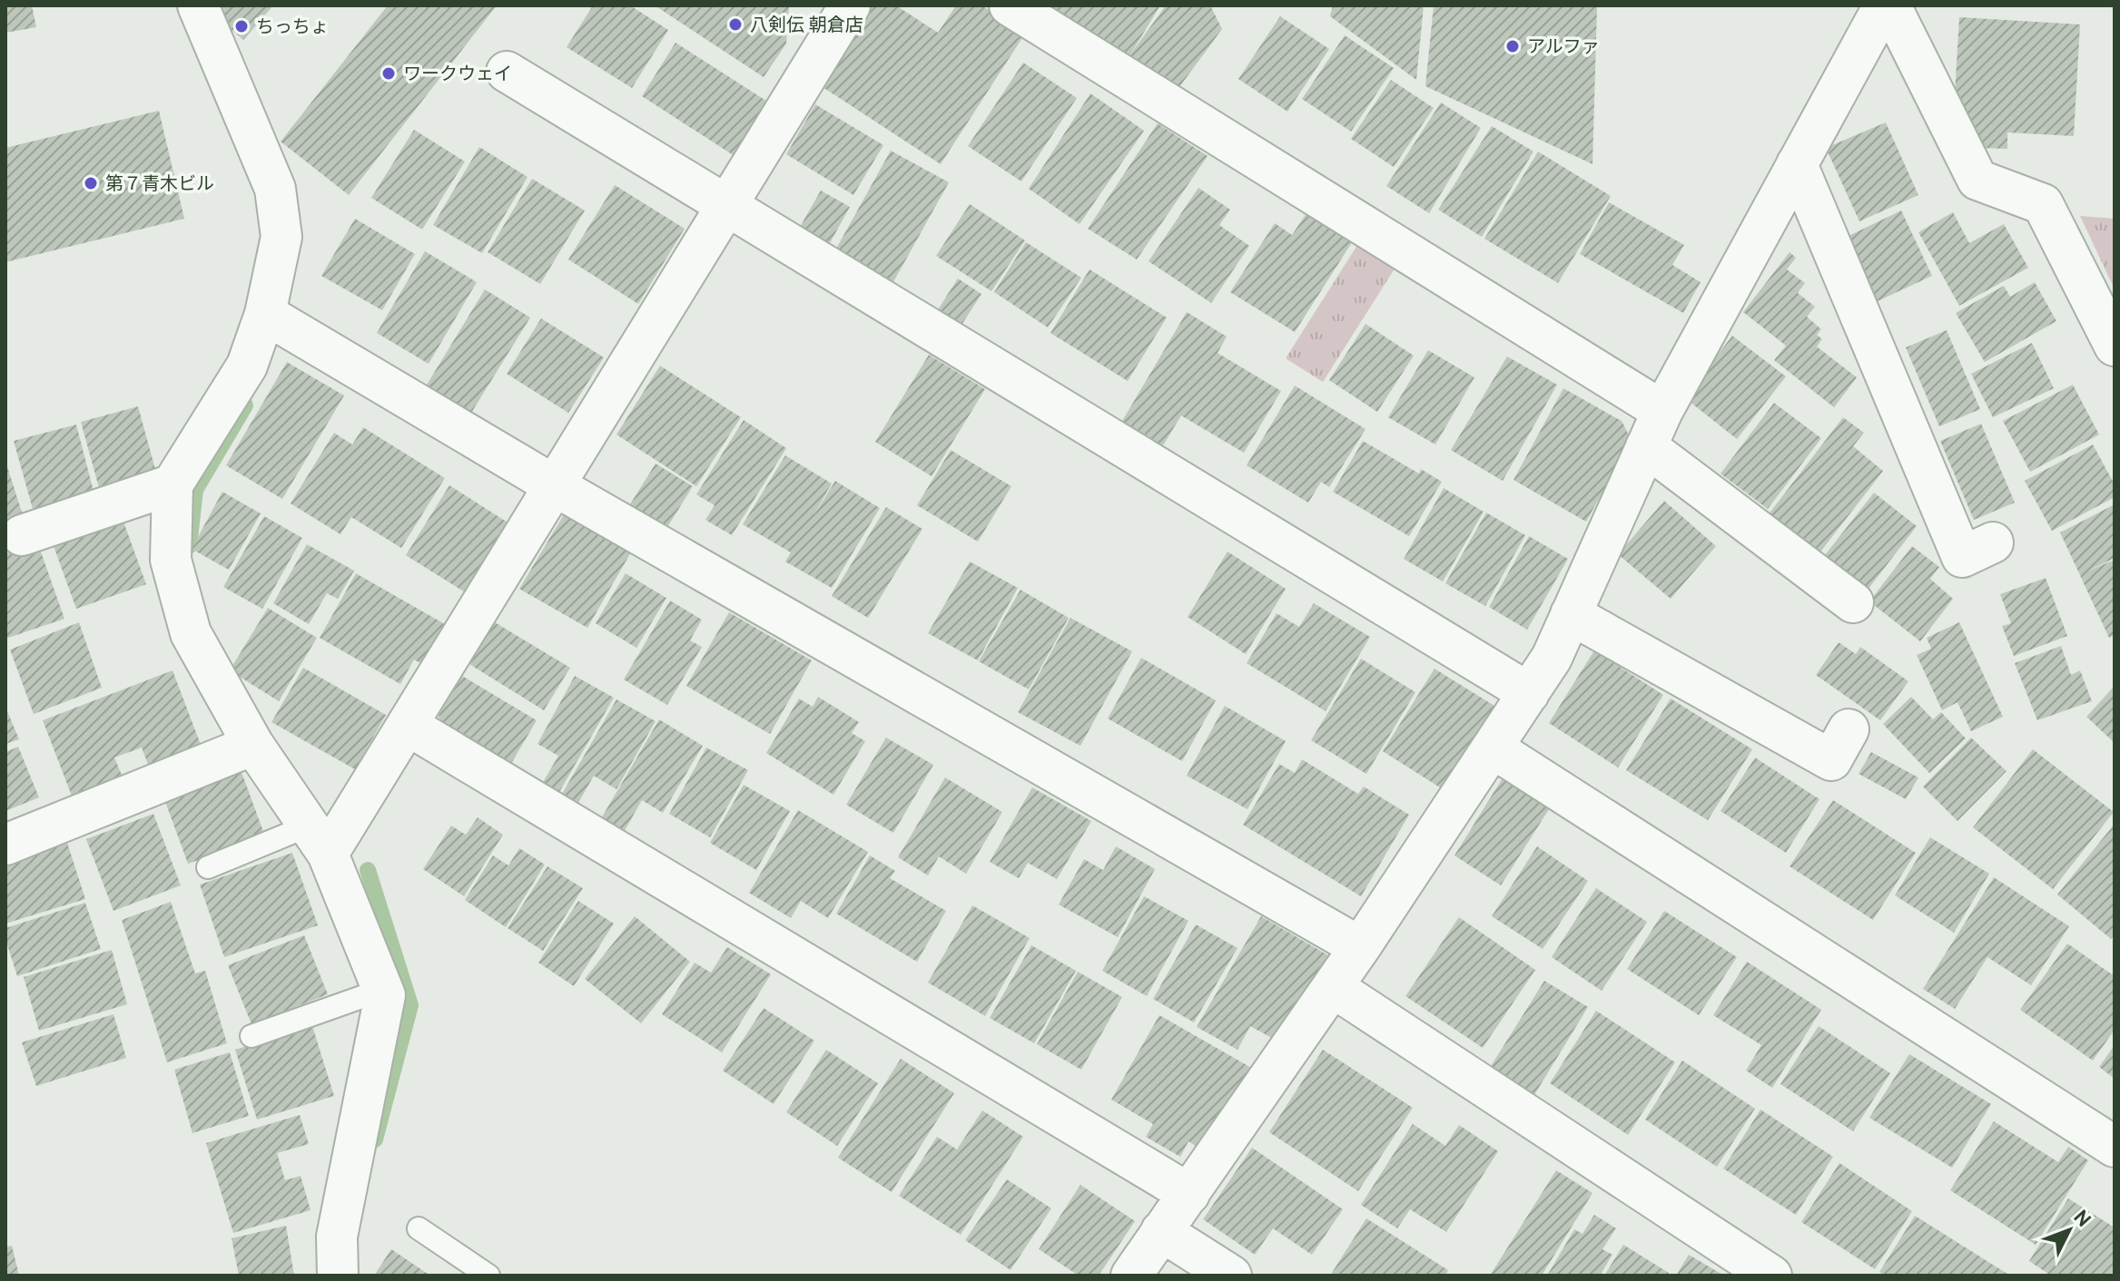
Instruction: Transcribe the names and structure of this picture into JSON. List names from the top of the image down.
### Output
{
  "places": [
    "八剣伝 朝倉店",
    "ちっちょ",
    "アルファ",
    "ワークウェイ",
    "第７青木ビル"
  ],
  "north": "top right"
}
